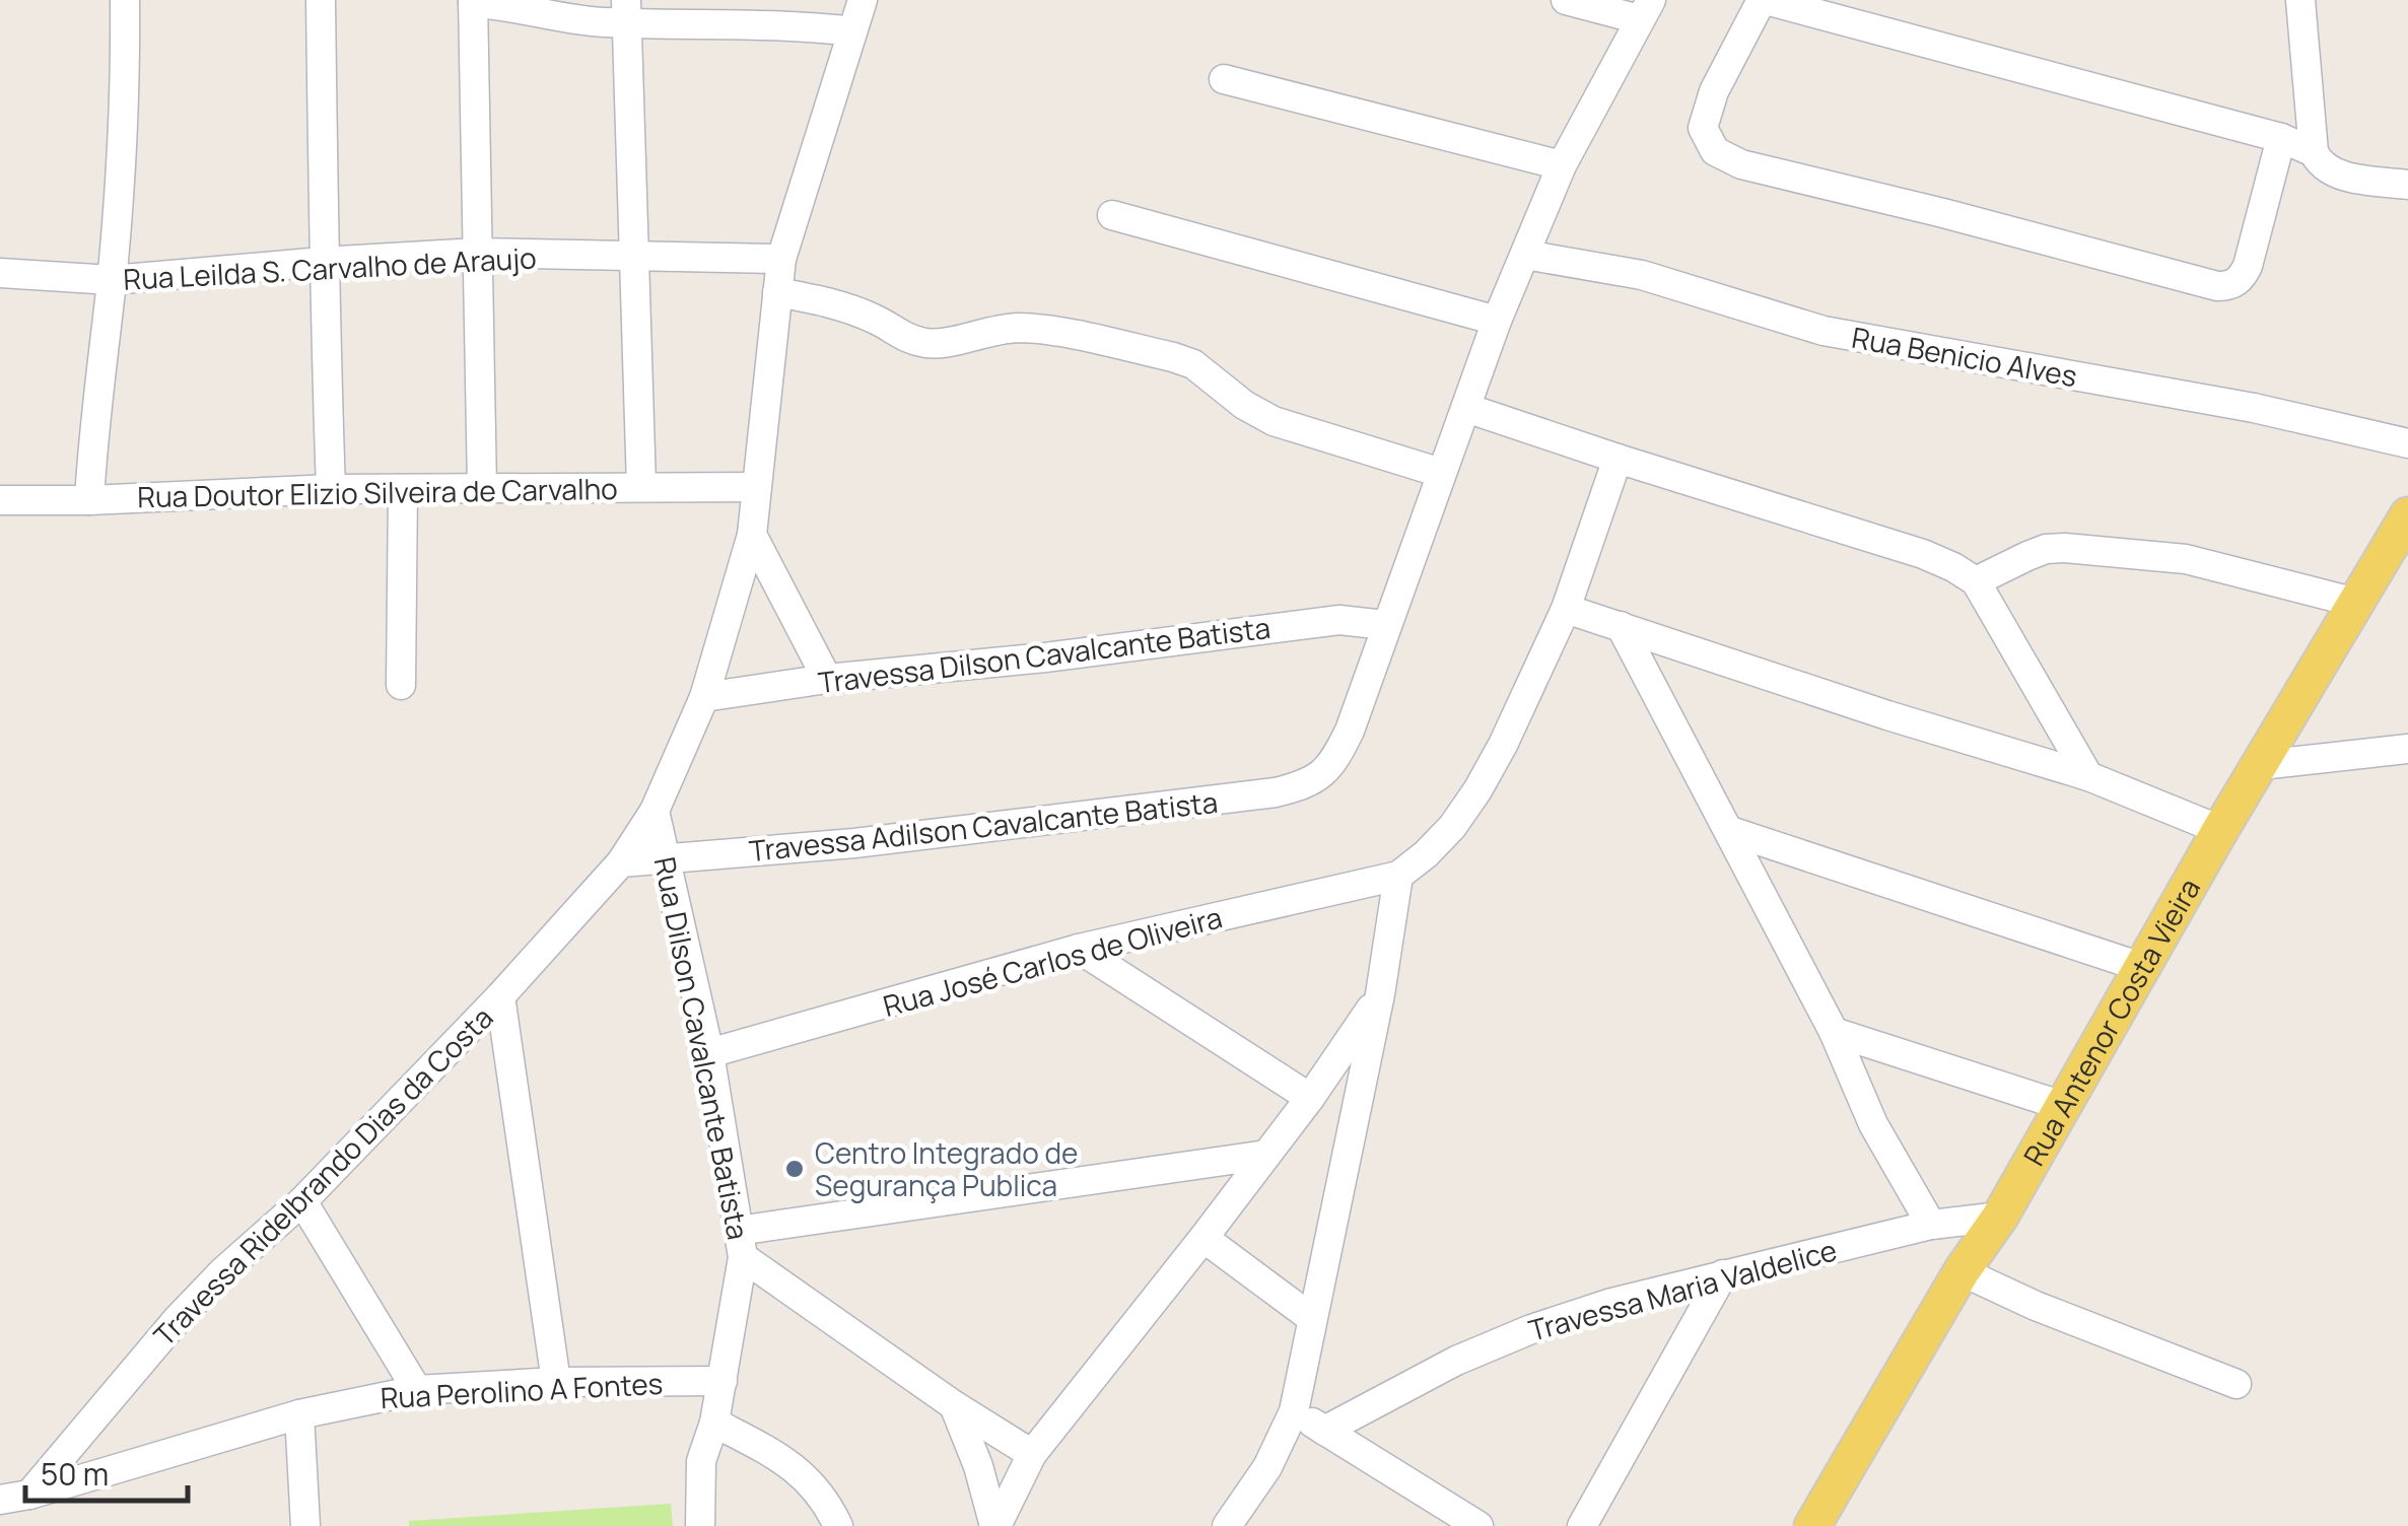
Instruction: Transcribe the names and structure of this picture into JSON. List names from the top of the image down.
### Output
{
  "streets": {
    "main road": ["Rua Antenor Costa Vieira"],
    "street": [
      "Rua Leilda S. Carvalho de Araujo",
      "Rua Benicio Alves",
      "Rua Doutor Elizio Silveira de Carvalho",
      "Travessa Dilson Cavalcante Batista",
      "Travessa Adilson Cavalcante Batista",
      "Rua José Carlos de Oliveira",
      "Rua Dilson Cavalcante Batista",
      "Travessa Ridelbrando Dias da Costa",
      "Travessa Maria Valdelice",
      "Rua Perolino A Fontes"
    ]
  },
  "crossings": [
    ["Rua Leilda S. Carvalho de Araujo", "Travessa Ridelbrando Dias da Costa"],
    ["Rua Doutor Elizio Silveira de Carvalho", "Travessa Ridelbrando Dias da Costa"],
    ["Travessa Dilson Cavalcante Batista", "Travessa Adilson Cavalcante Batista"],
    ["Travessa Dilson Cavalcante Batista", "Travessa Ridelbrando Dias da Costa"],
    ["Travessa Adilson Cavalcante Batista", "Rua Dilson Cavalcante Batista"],
    ["Travessa Adilson Cavalcante Batista", "Travessa Ridelbrando Dias da Costa"],
    ["Rua José Carlos de Oliveira", "Rua Dilson Cavalcante Batista"],
    ["Rua Antenor Costa Vieira", "Travessa Maria Valdelice"],
    ["Rua Dilson Cavalcante Batista", "Travessa Ridelbrando Dias da Costa"],
    ["Rua Dilson Cavalcante Batista", "Rua Perolino A Fontes"],
    ["Travessa Ridelbrando Dias da Costa", "Rua Perolino A Fontes"]
  ],
  "places": ["Centro Integrado de Segurança Publica"],
  "scale_bar": "50 m"
}
